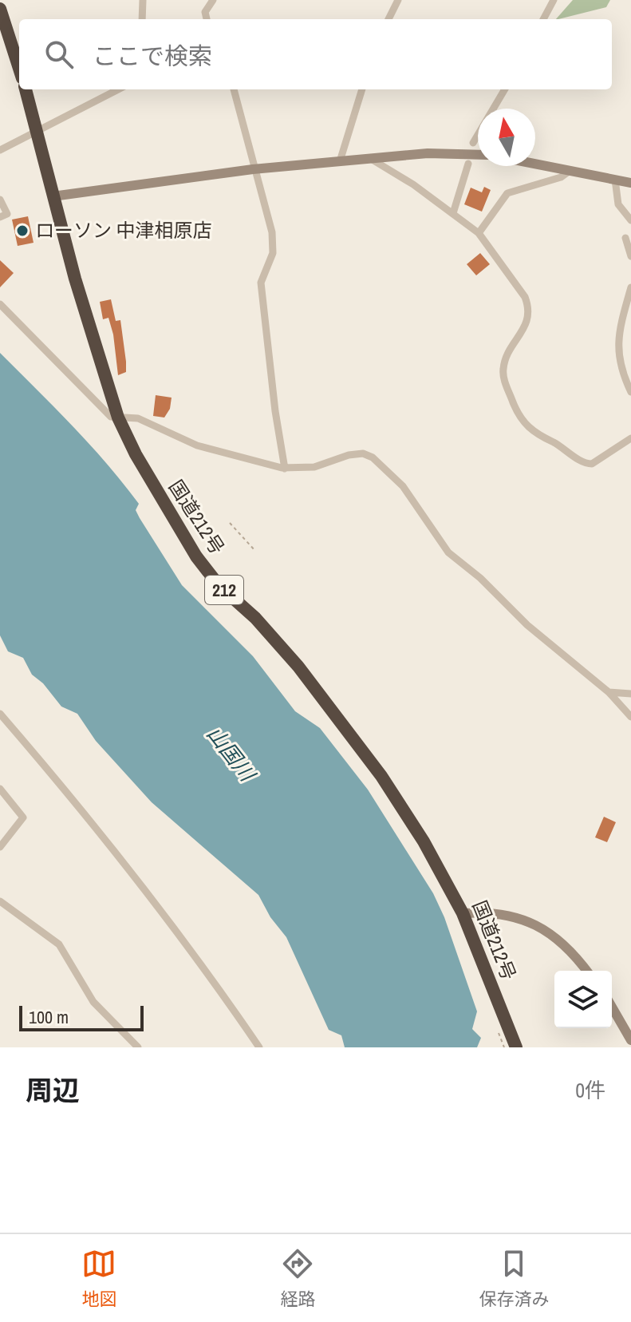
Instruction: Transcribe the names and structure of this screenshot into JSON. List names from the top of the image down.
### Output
{
  "streets": {
    "highway": ["国道212号", "212"]
  },
  "water": ["山国川"],
  "places": ["ローソン 中津相原店"],
  "scale_bar": "100 m",
  "north": "top",
  "page": {
    "search": "ここで検索",
    "scale": "100 m",
    "heading": ["周辺", "0件"],
    "nav": ["地図", "経路", "保存済み"]
  }
}
